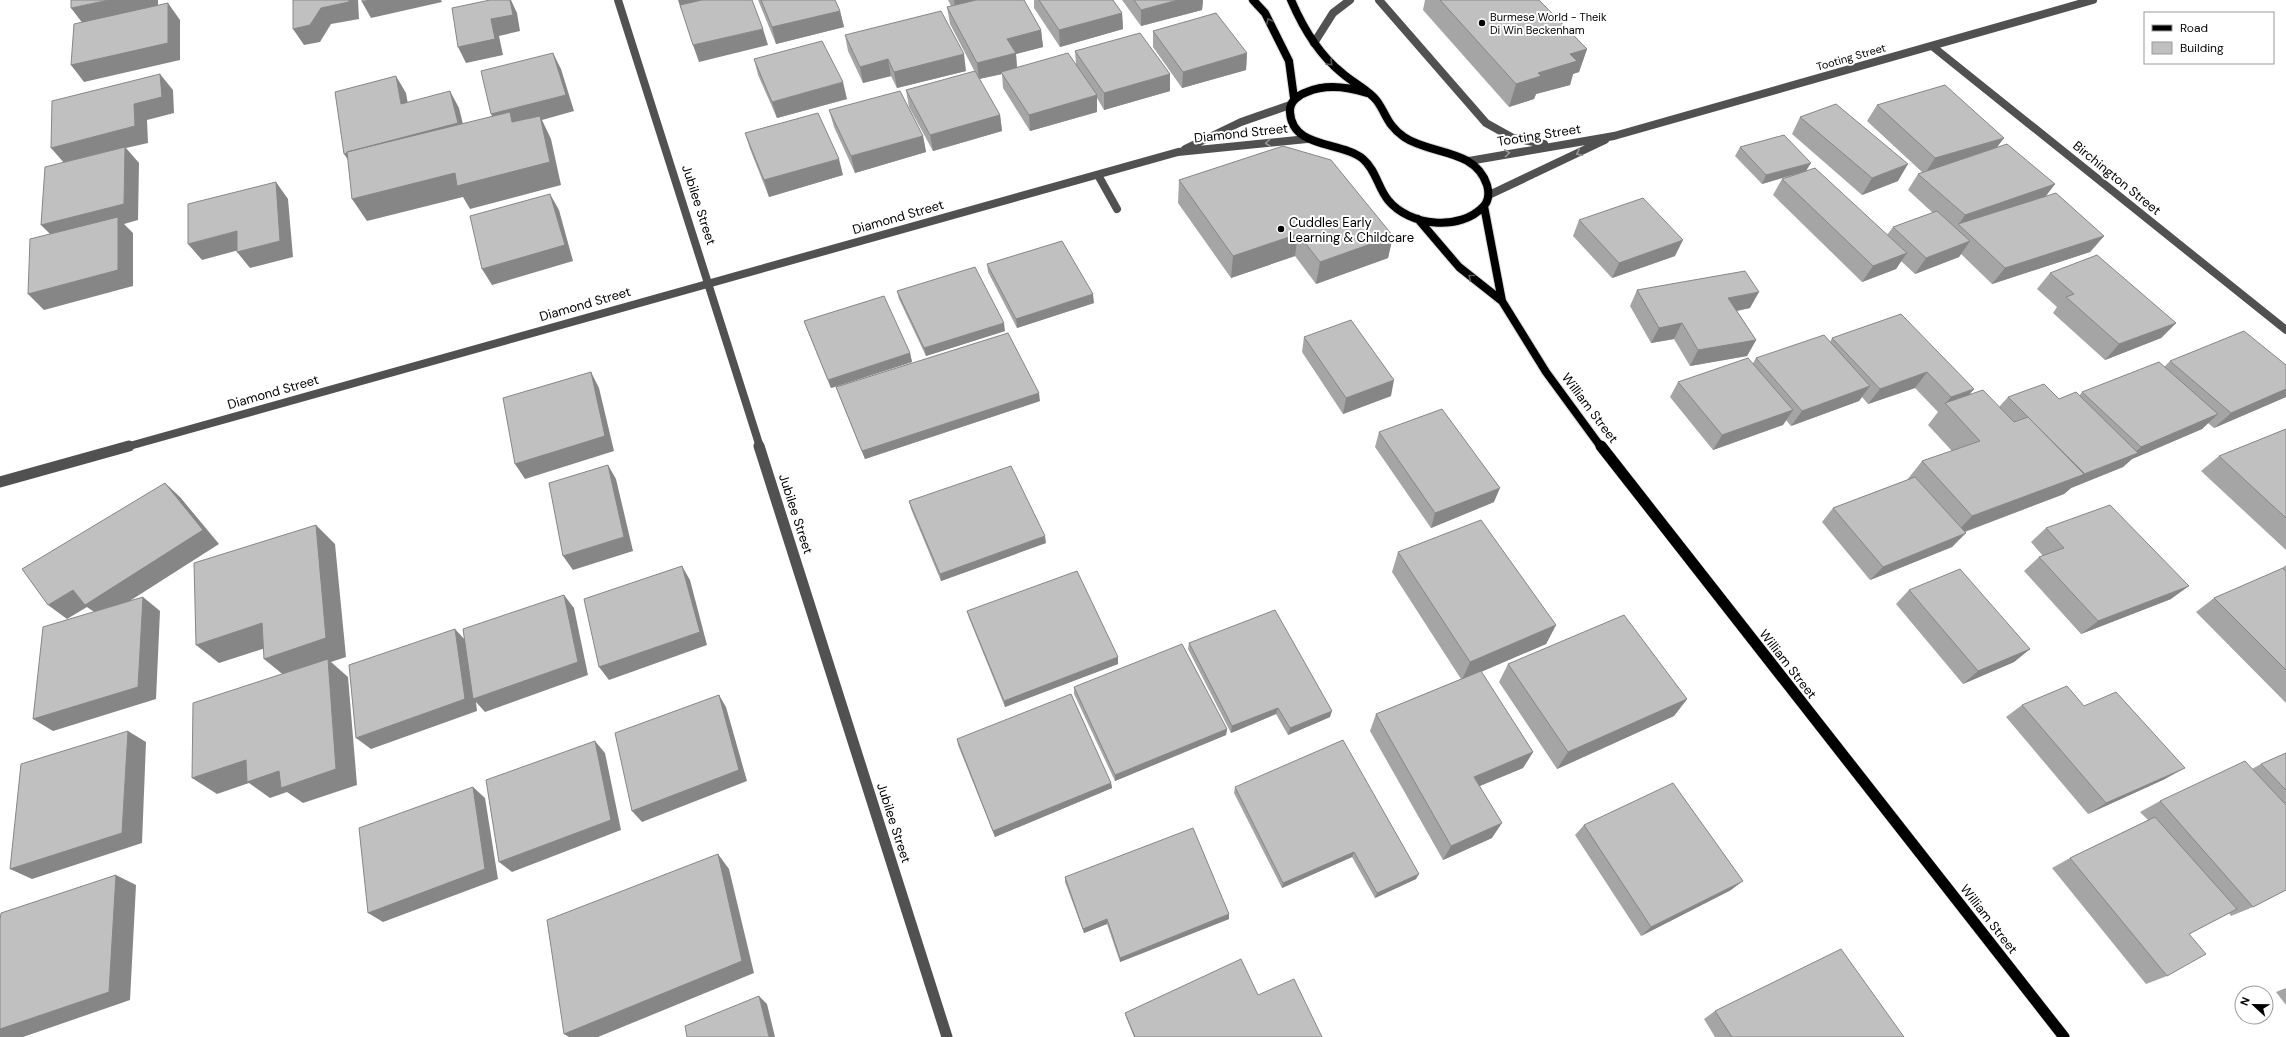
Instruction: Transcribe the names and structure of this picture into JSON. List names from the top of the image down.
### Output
{
  "streets": {
    "main road": ["William Street"],
    "street": [
      "Tooting Street",
      "Diamond Street",
      "Birchington Street",
      "Jubilee Street"
    ]
  },
  "crossings": [
    ["Tooting Street", "Birchington Street"],
    ["Diamond Street", "Jubilee Street"],
    ["Diamond Street", "William Street"]
  ],
  "places": ["Burmese World - Theik Di Win Beckenham", "Cuddles Early Learning & Childcare"],
  "legend": ["Road", "Building"],
  "north": "left"
}
